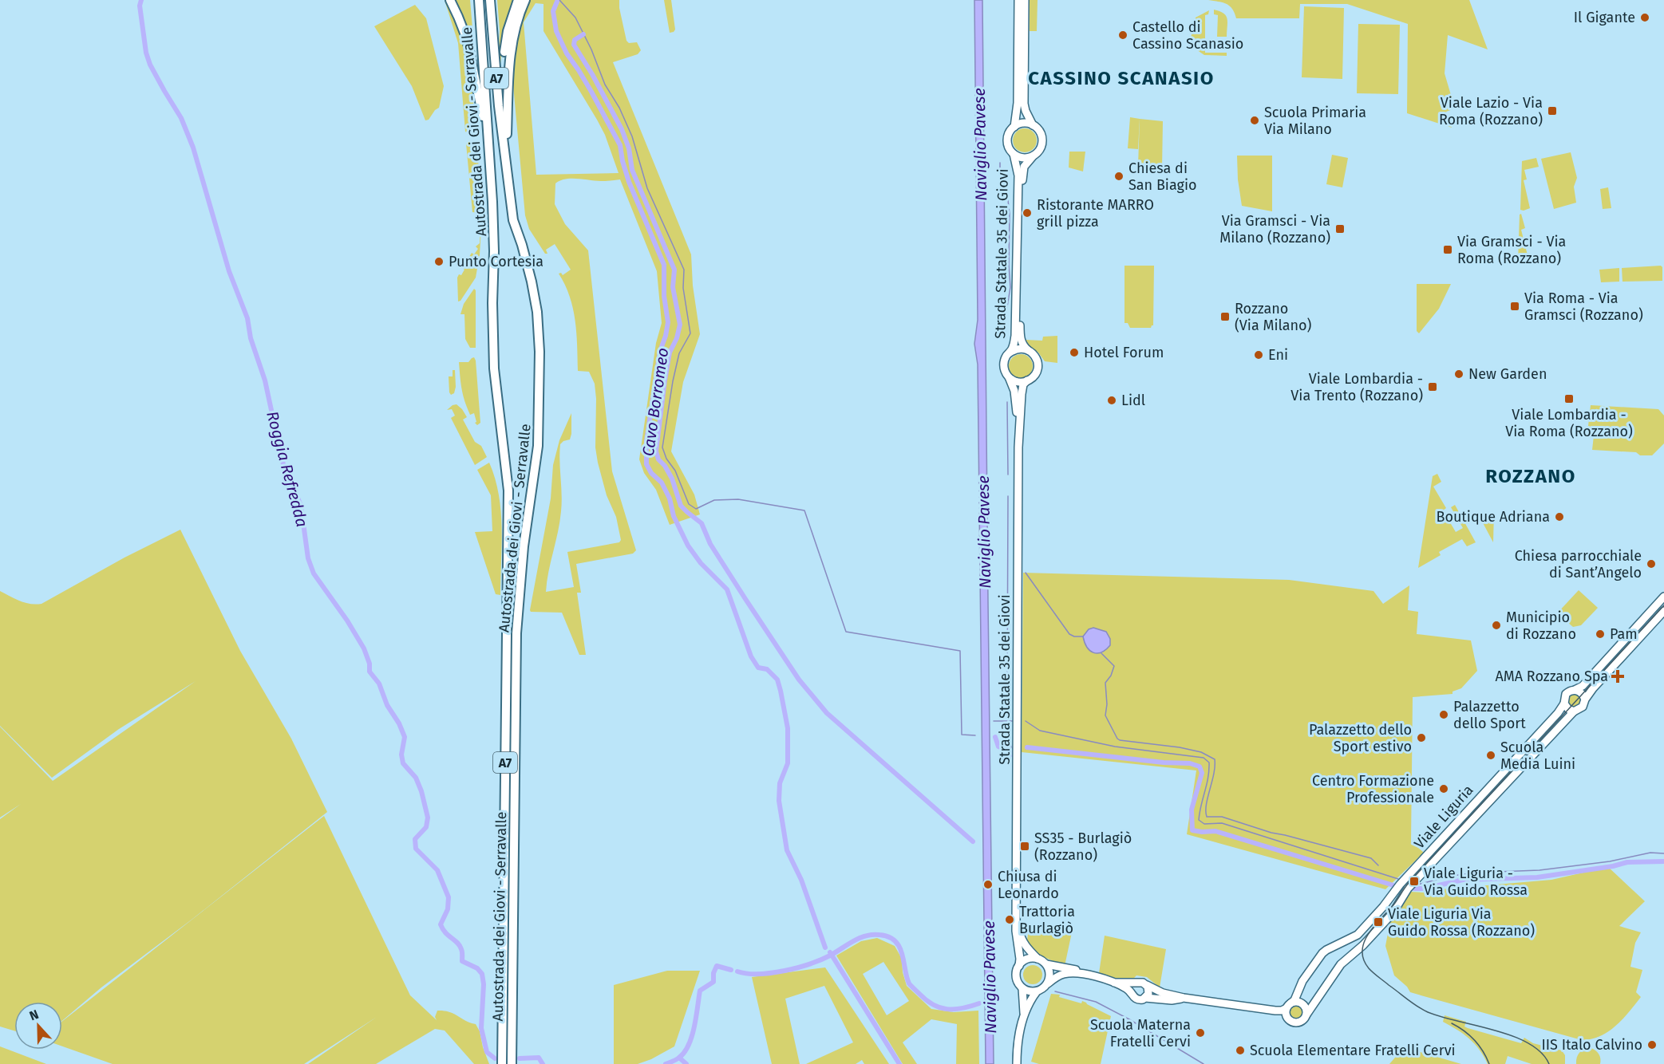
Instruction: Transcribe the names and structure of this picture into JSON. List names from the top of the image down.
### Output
{
  "streets": {
    "highway": ["A7", "Autostrada dei Giovi - Serravalle"],
    "main road": ["Strada Statale 35 dei Giovi", "Viale Liguria"]
  },
  "crossings": [
    ["A7", "Autostrada dei Giovi - Serravalle"]
  ],
  "districts": ["CASSINO SCANASIO", "ROZZANO"],
  "water": ["Naviglio Pavese", "Cavo Borromeo", "Roggia Refredda"],
  "places": {
    "other": [
      "Il Gigante",
      "Castello di Cassino Scanasio",
      "Scuola Primaria Via Milano",
      "Chiesa di San Biagio",
      "Ristorante MARRO grill pizza",
      "Punto Cortesia",
      "Hotel Forum",
      "Eni",
      "New Garden",
      "Lidl",
      "Boutique Adriana",
      "Chiesa parrocchiale di Sant’Angelo",
      "Municipio di Rozzano",
      "Pam",
      "Palazzetto dello Sport",
      "Palazzetto dello Sport estivo",
      "Scuola Media Luini",
      "Centro Formazione Professionale",
      "Chiusa di Leonardo",
      "Trattoria Burlagiò",
      "Scuola Materna Fratelli Cervi",
      "IIS Italo Calvino",
      "Scuola Elementare Fratelli Cervi"
    ],
    "transit": [
      "Viale Lazio - Via Roma (Rozzano)",
      "Via Gramsci - Via Milano (Rozzano)",
      "Via Gramsci - Via Roma (Rozzano)",
      "Via Roma - Via Gramsci (Rozzano)",
      "Rozzano (Via Milano)",
      "Viale Lombardia - Via Trento (Rozzano)",
      "Viale Lombardia - Via Roma (Rozzano)",
      "SS35 - Burlagiò (Rozzano)",
      "Viale Liguria - Via Guido Rossa",
      "Viale Liguria Via Guido Rossa (Rozzano)"
    ],
    "health": ["AMA Rozzano Spa"]
  },
  "north": "top"
}
